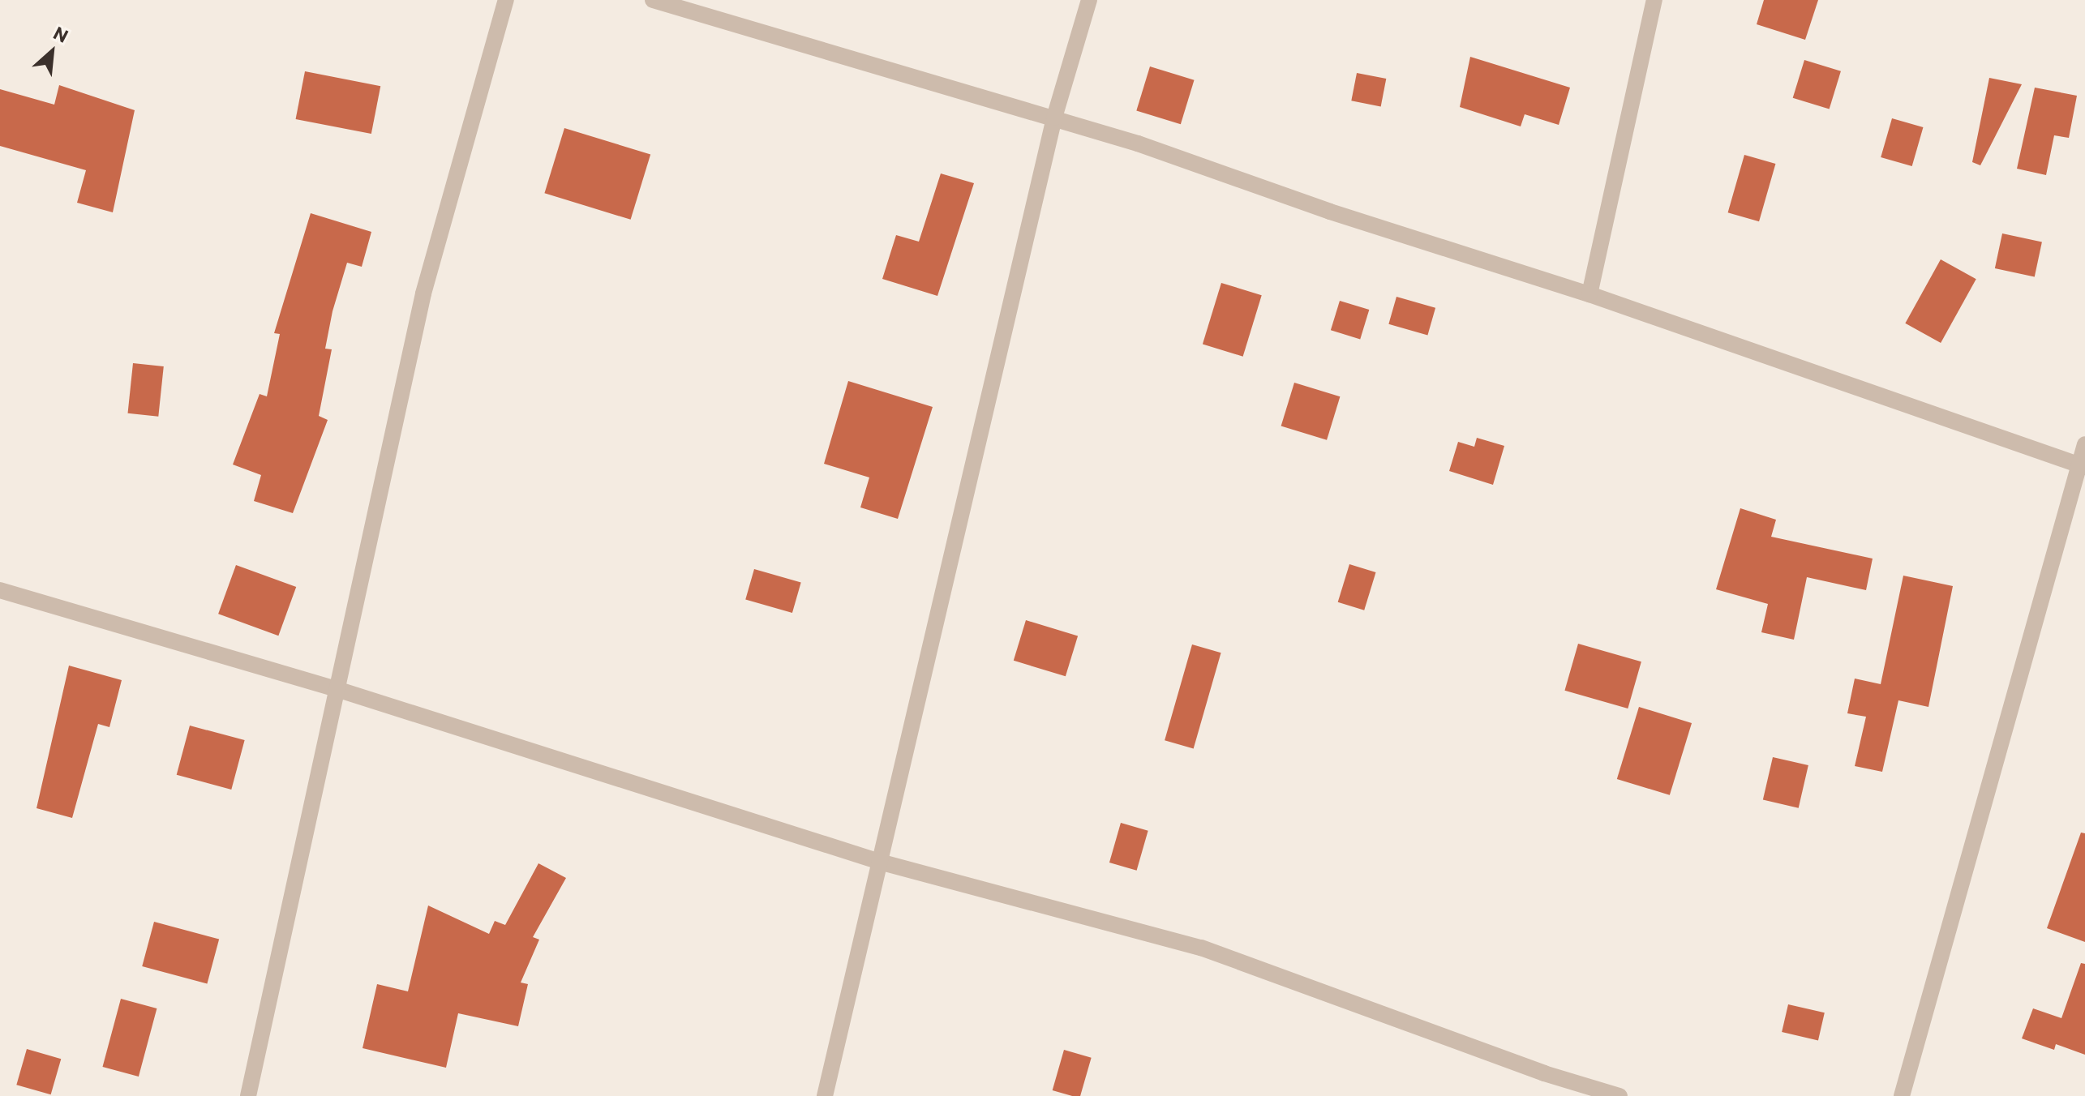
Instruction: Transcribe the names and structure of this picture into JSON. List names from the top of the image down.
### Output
{
  "north": "top right"
}
